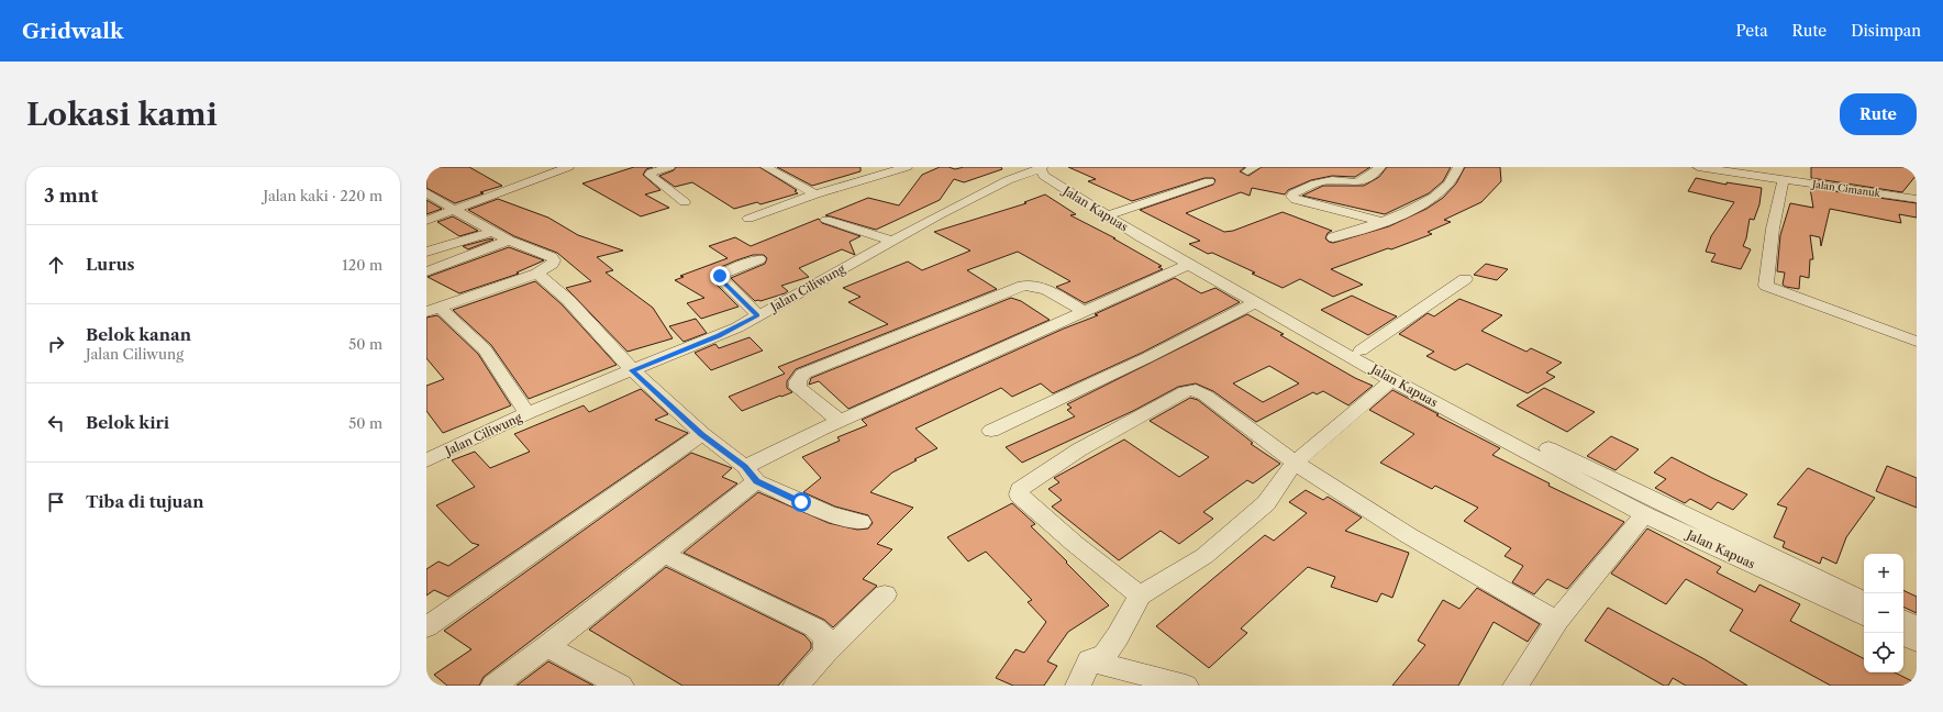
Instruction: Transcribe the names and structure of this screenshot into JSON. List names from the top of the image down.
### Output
{
  "streets": {
    "street": ["Jalan Cimanuk", "Jalan Kapuas", "Jalan Ciliwung"]
  },
  "crossings": [
    ["Jalan Kapuas", "Jalan Ciliwung"]
  ],
  "page": {
    "header": "Gridwalk",
    "nav": ["Peta", "Rute", "Disimpan"],
    "buttons": "Rute",
    "title": "Lokasi kami",
    "heading": ["3 mnt", "Jalan kaki · 220 m"],
    "list": [
      ["Lurus", "120 m"],
      ["Belok kanan", "Jalan Ciliwung", "50 m"],
      ["Belok kiri", "50 m"],
      "Tiba di tujuan"
    ],
    "map_buttons": ["+", "−"]
  }
}
